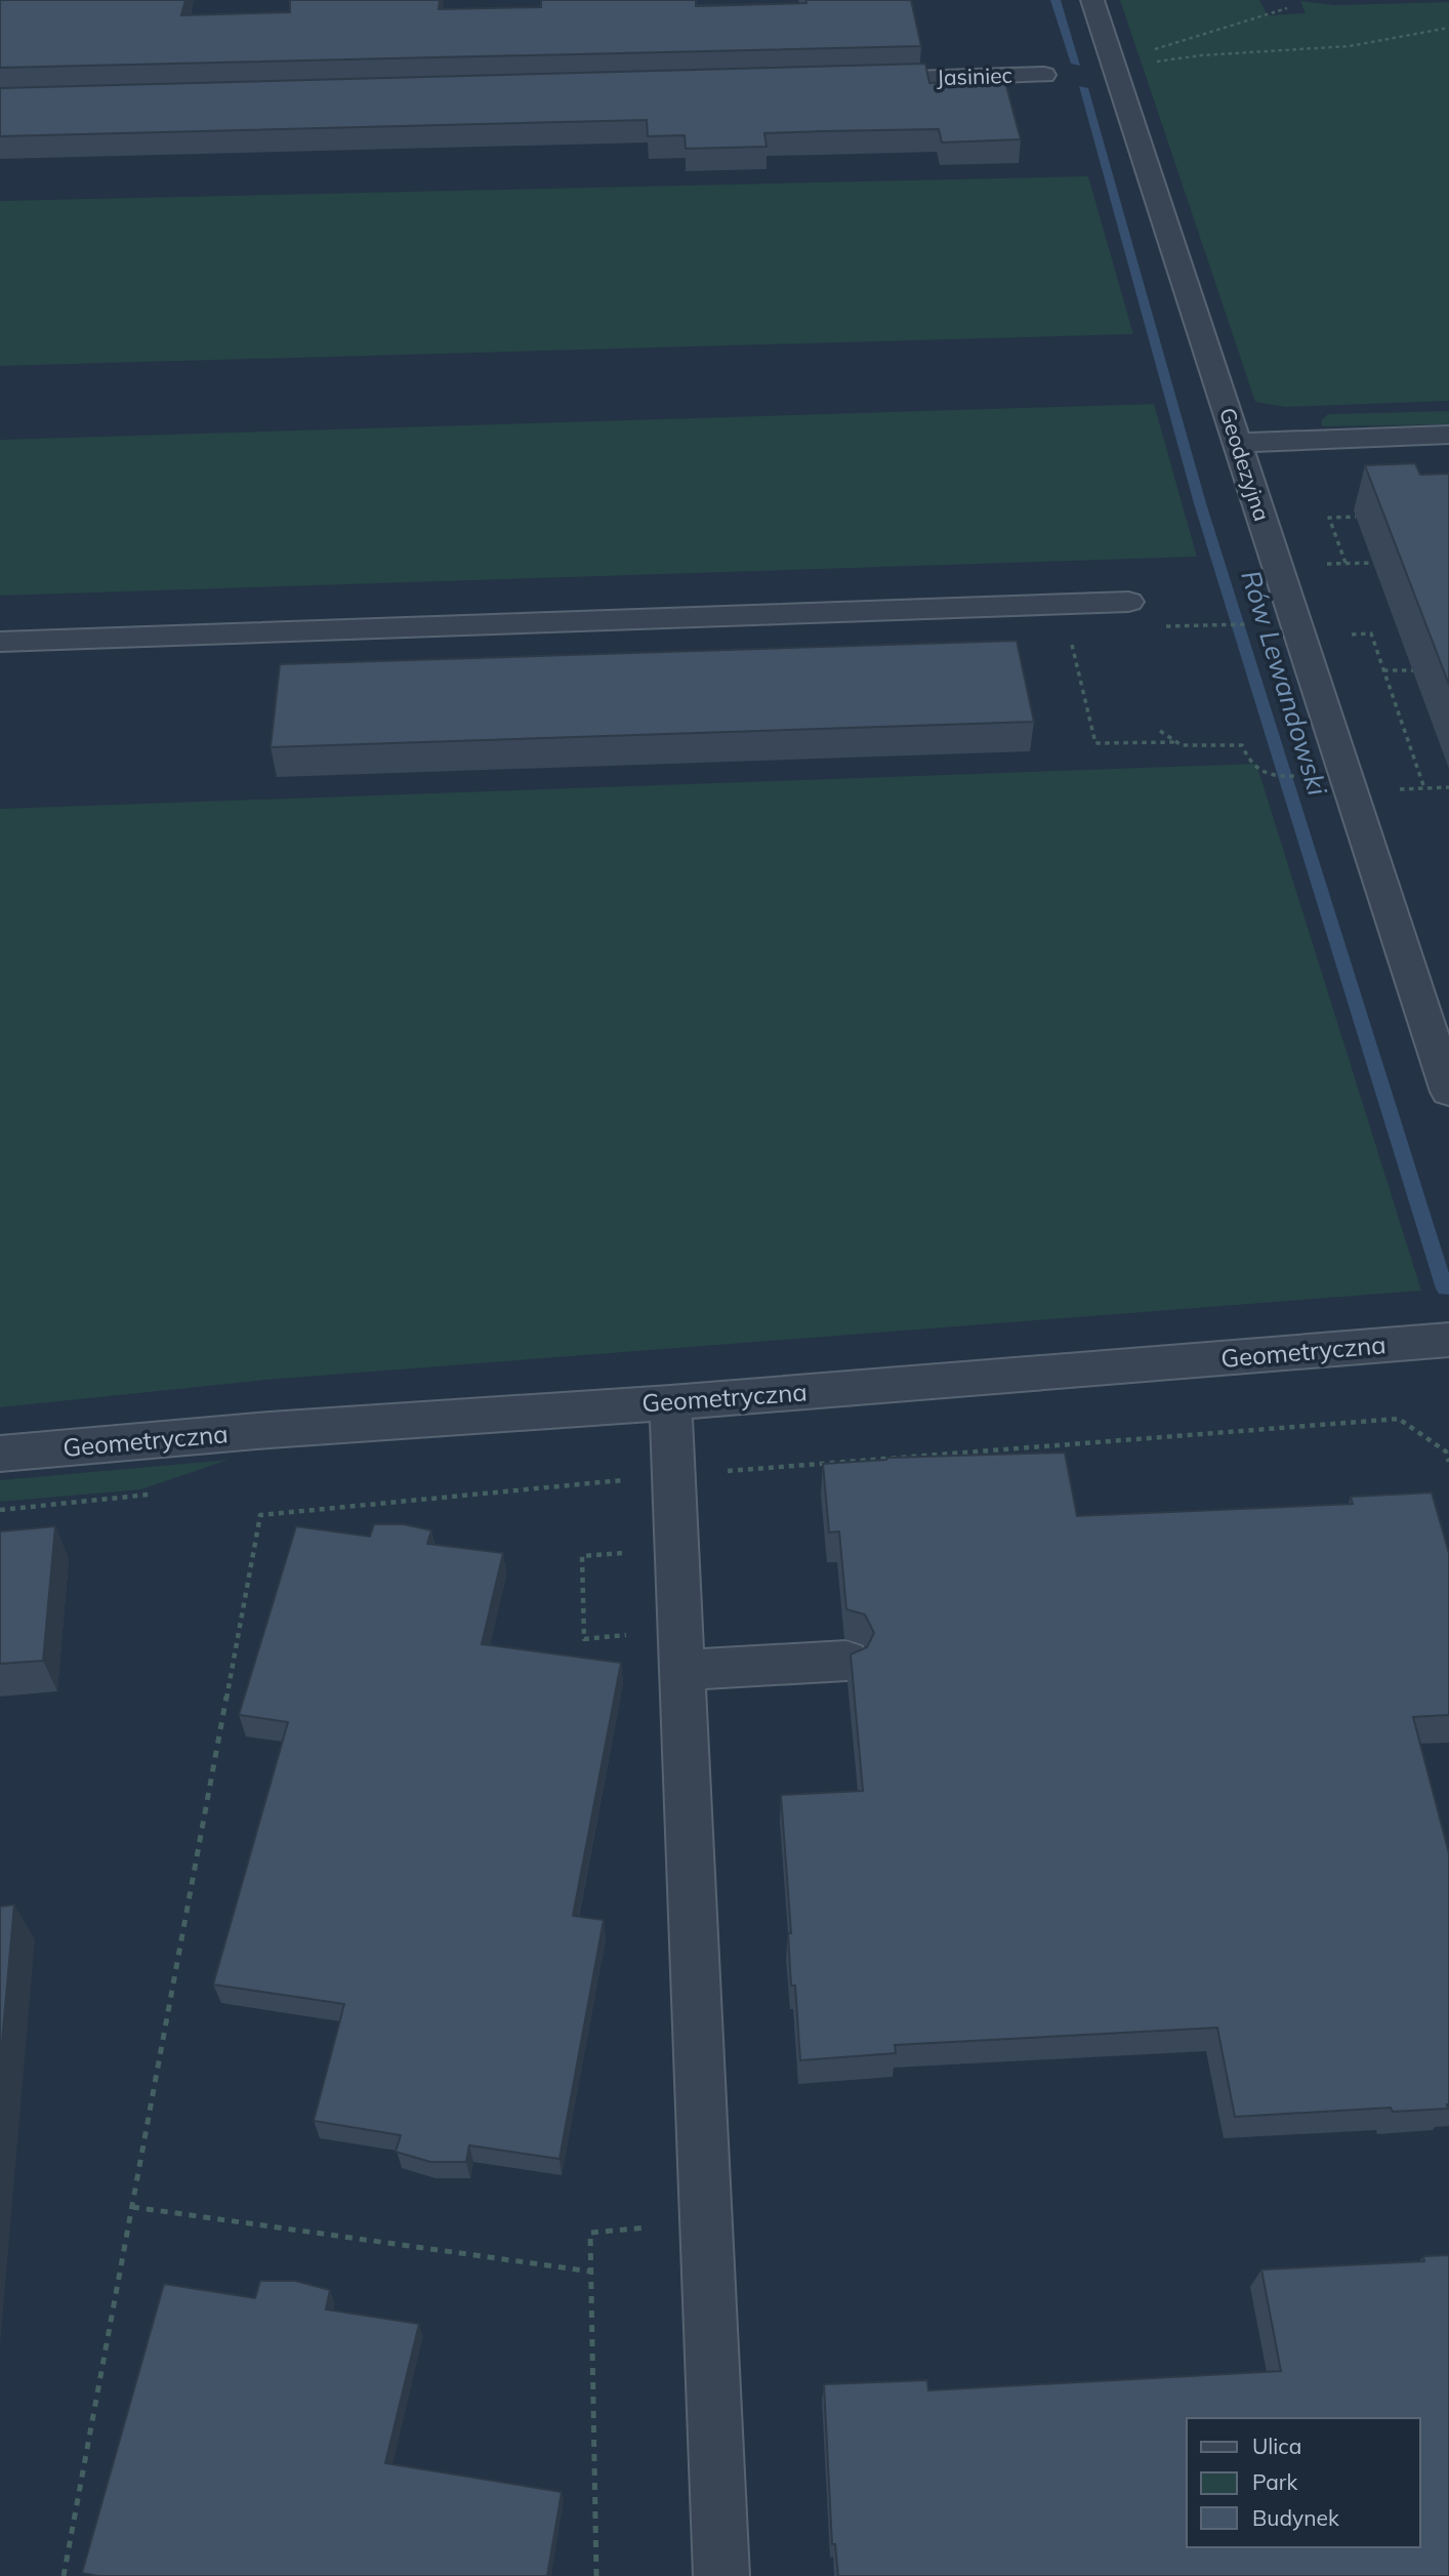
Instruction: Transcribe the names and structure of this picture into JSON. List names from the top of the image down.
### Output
{
  "streets": {
    "street": ["Jasiniec", "Geodezyjna", "Geometryczna"]
  },
  "water": ["Rów Lewandowski"],
  "legend": ["Ulica", "Park", "Budynek"]
}
